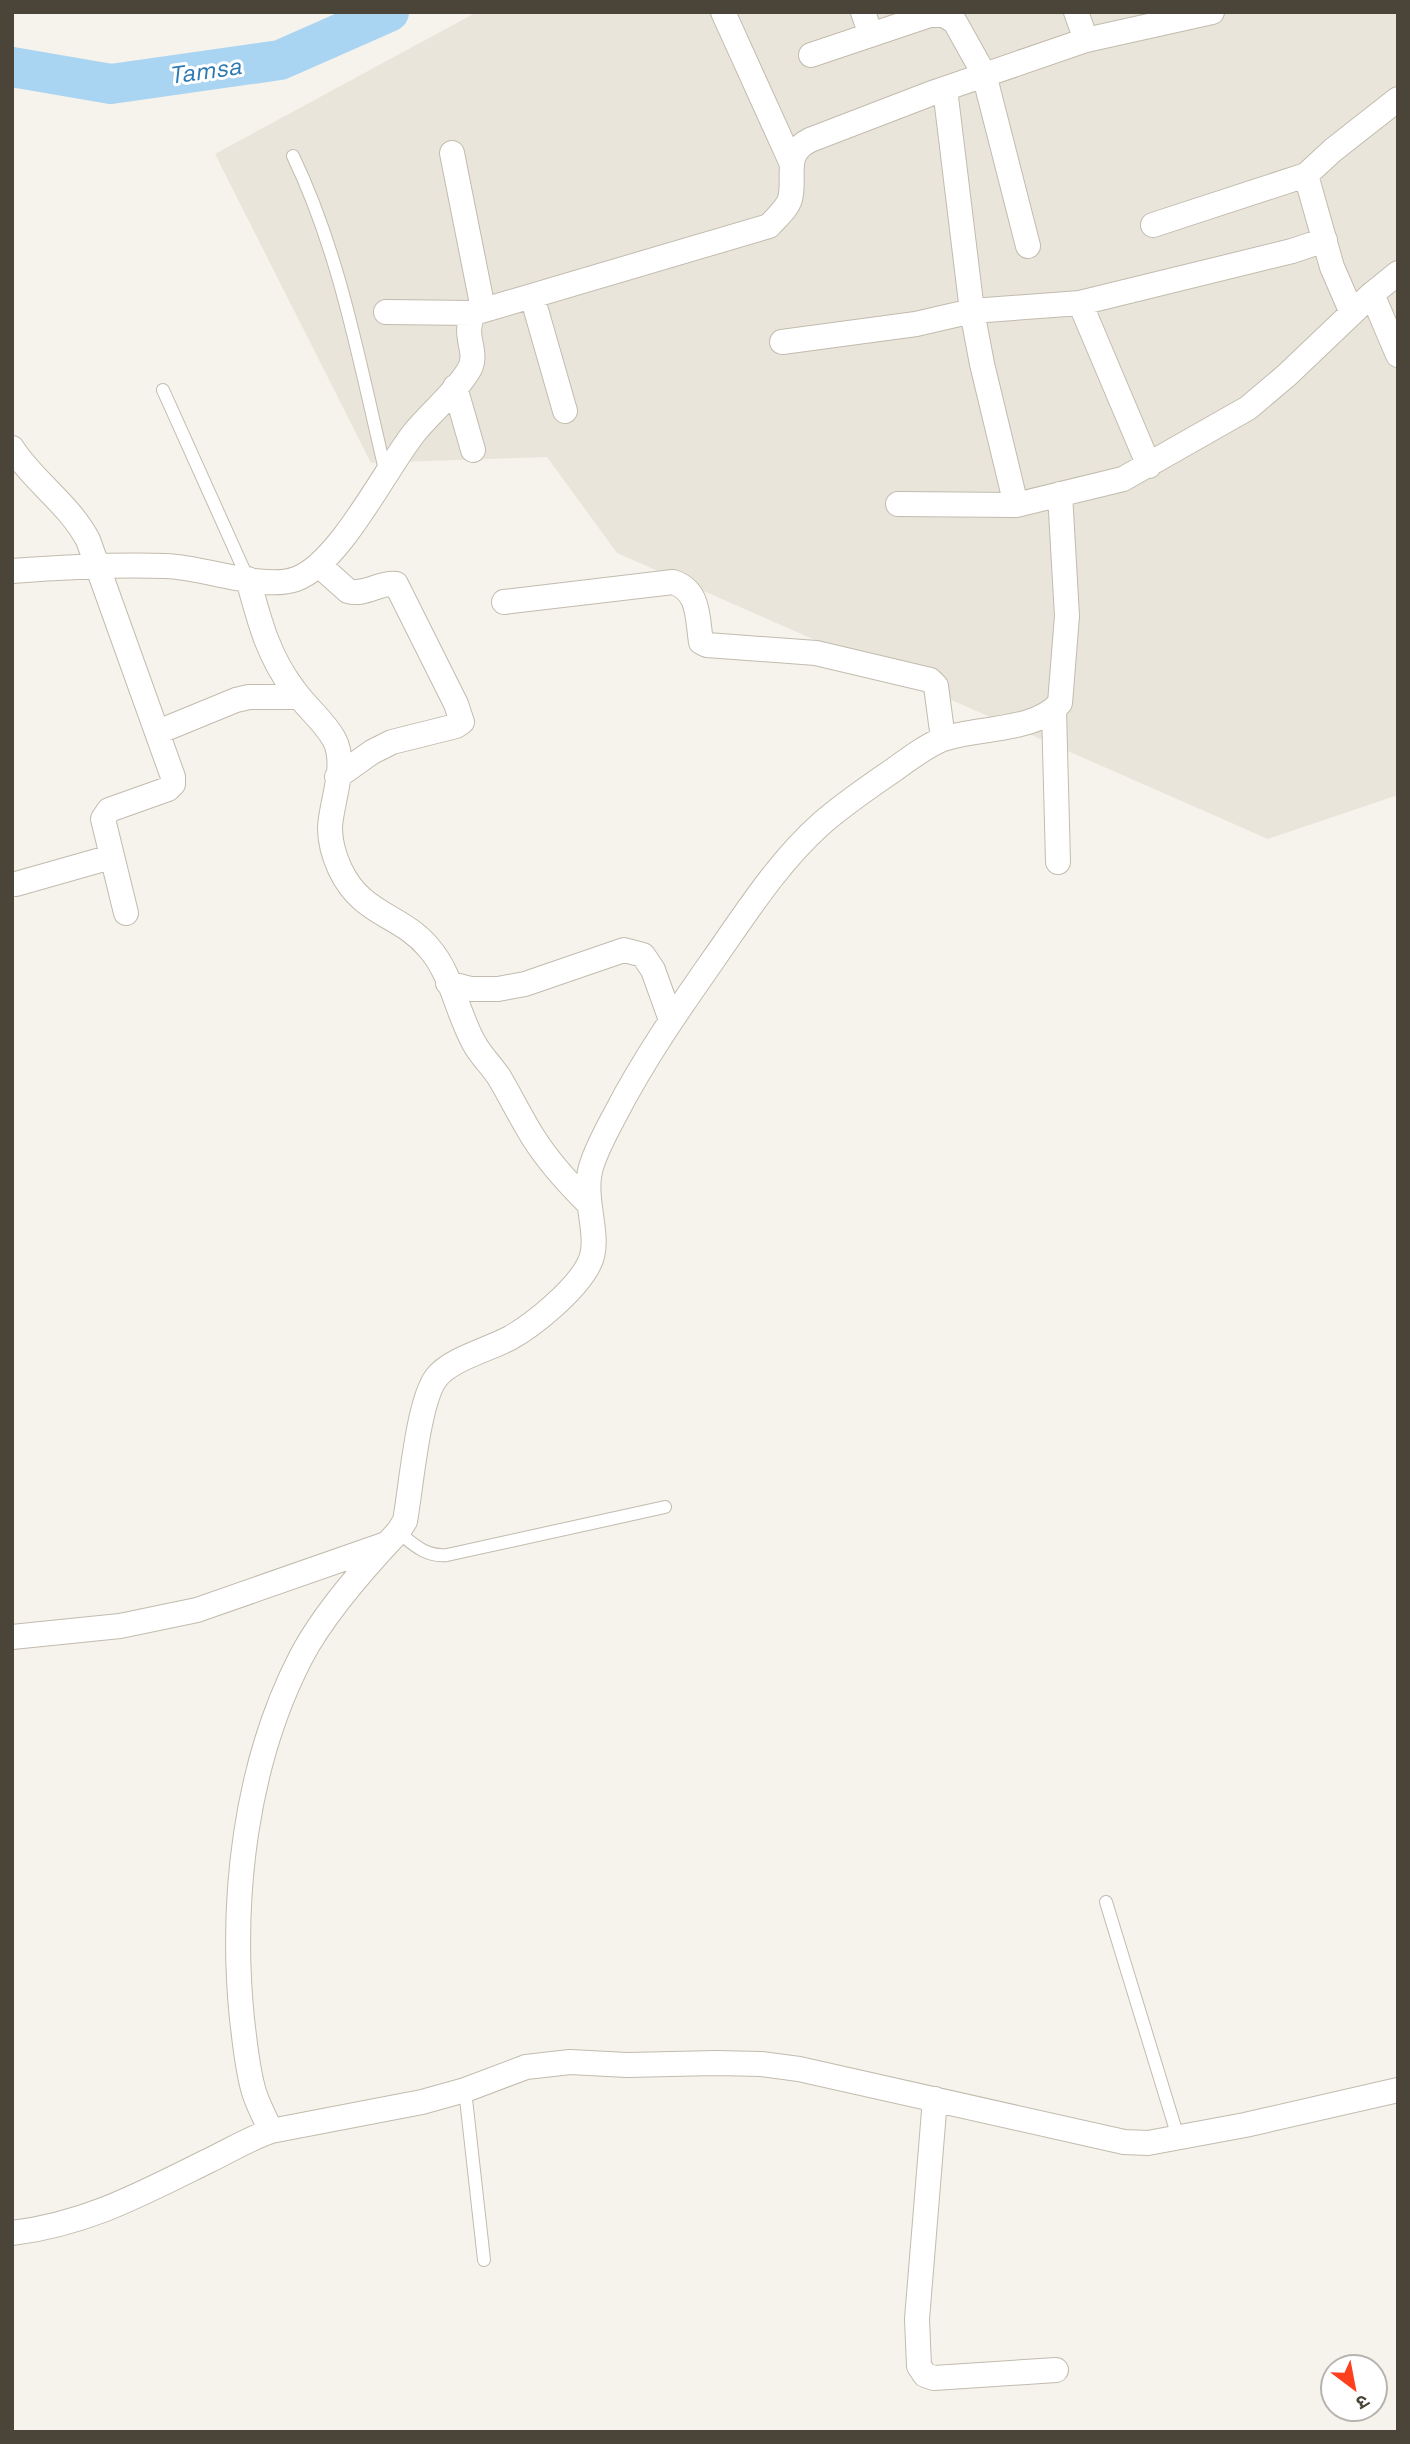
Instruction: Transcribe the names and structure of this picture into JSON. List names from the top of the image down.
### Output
{
  "water": ["Tamsa"],
  "north": "bottom right"
}
